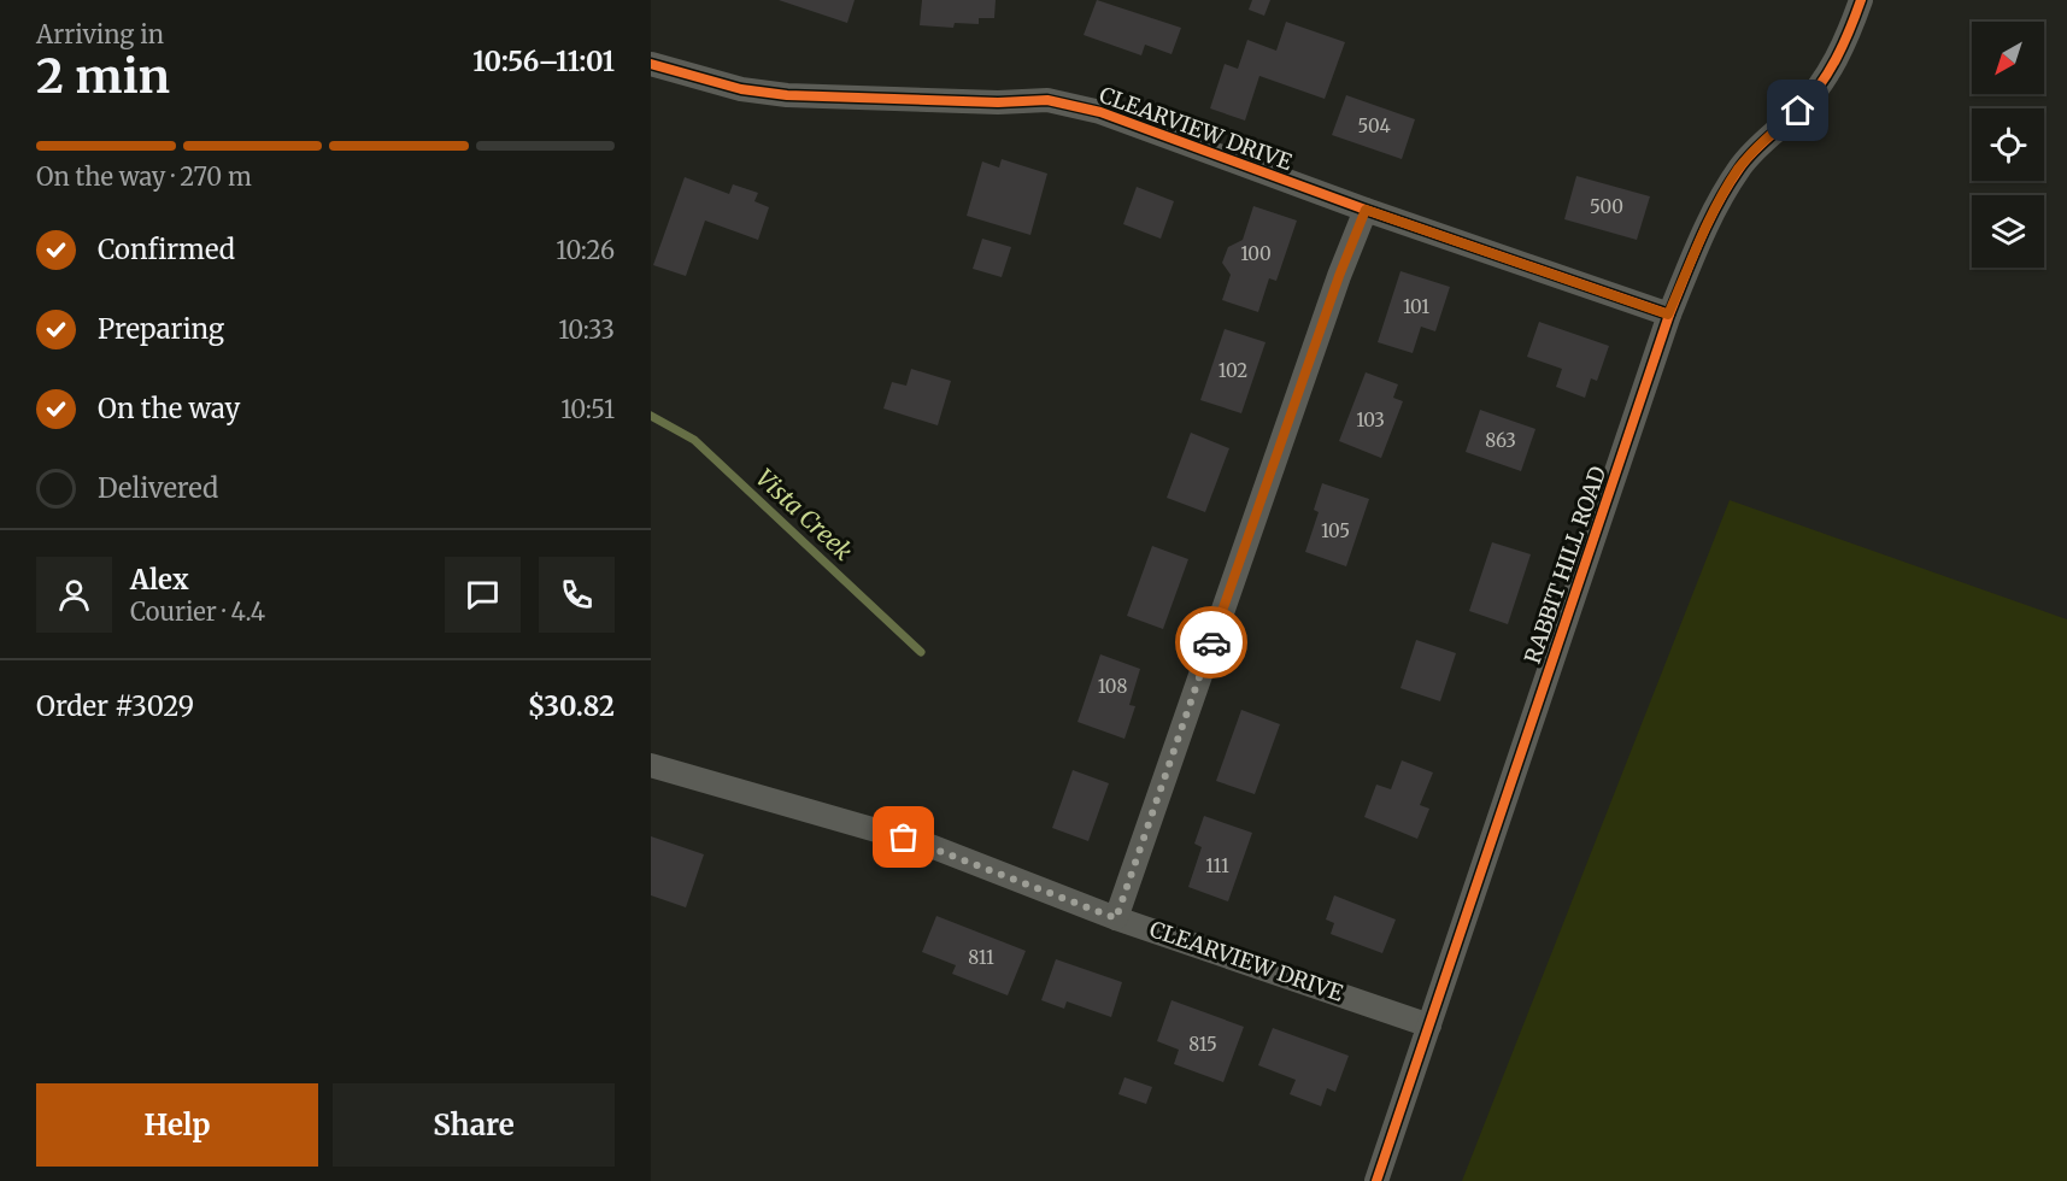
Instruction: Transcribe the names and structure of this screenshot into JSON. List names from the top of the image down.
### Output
{
  "streets": {
    "street": ["CLEARVIEW DRIVE", "RABBIT HILL ROAD"]
  },
  "crossings": [
    ["CLEARVIEW DRIVE", "RABBIT HILL ROAD"]
  ],
  "water": ["Vista Creek"],
  "house_numbers": [
    "504",
    "500",
    "100",
    "101",
    "102",
    "103",
    "863",
    "105",
    "108",
    "111",
    "811",
    "815"
  ],
  "north": "bottom left",
  "page": {
    "heading": ["2 min", "Arriving in", "10:56–11:01"],
    "panel": [
      "Alex",
      "Courier · 4.4",
      "Order #3029",
      "$30.82"
    ],
    "bar": "On the way · 270 m",
    "list": [
      ["Confirmed", "10:26"],
      ["Preparing", "10:33"],
      ["On the way", "10:51"],
      "Delivered"
    ],
    "buttons": ["Help", "Share"]
  }
}
